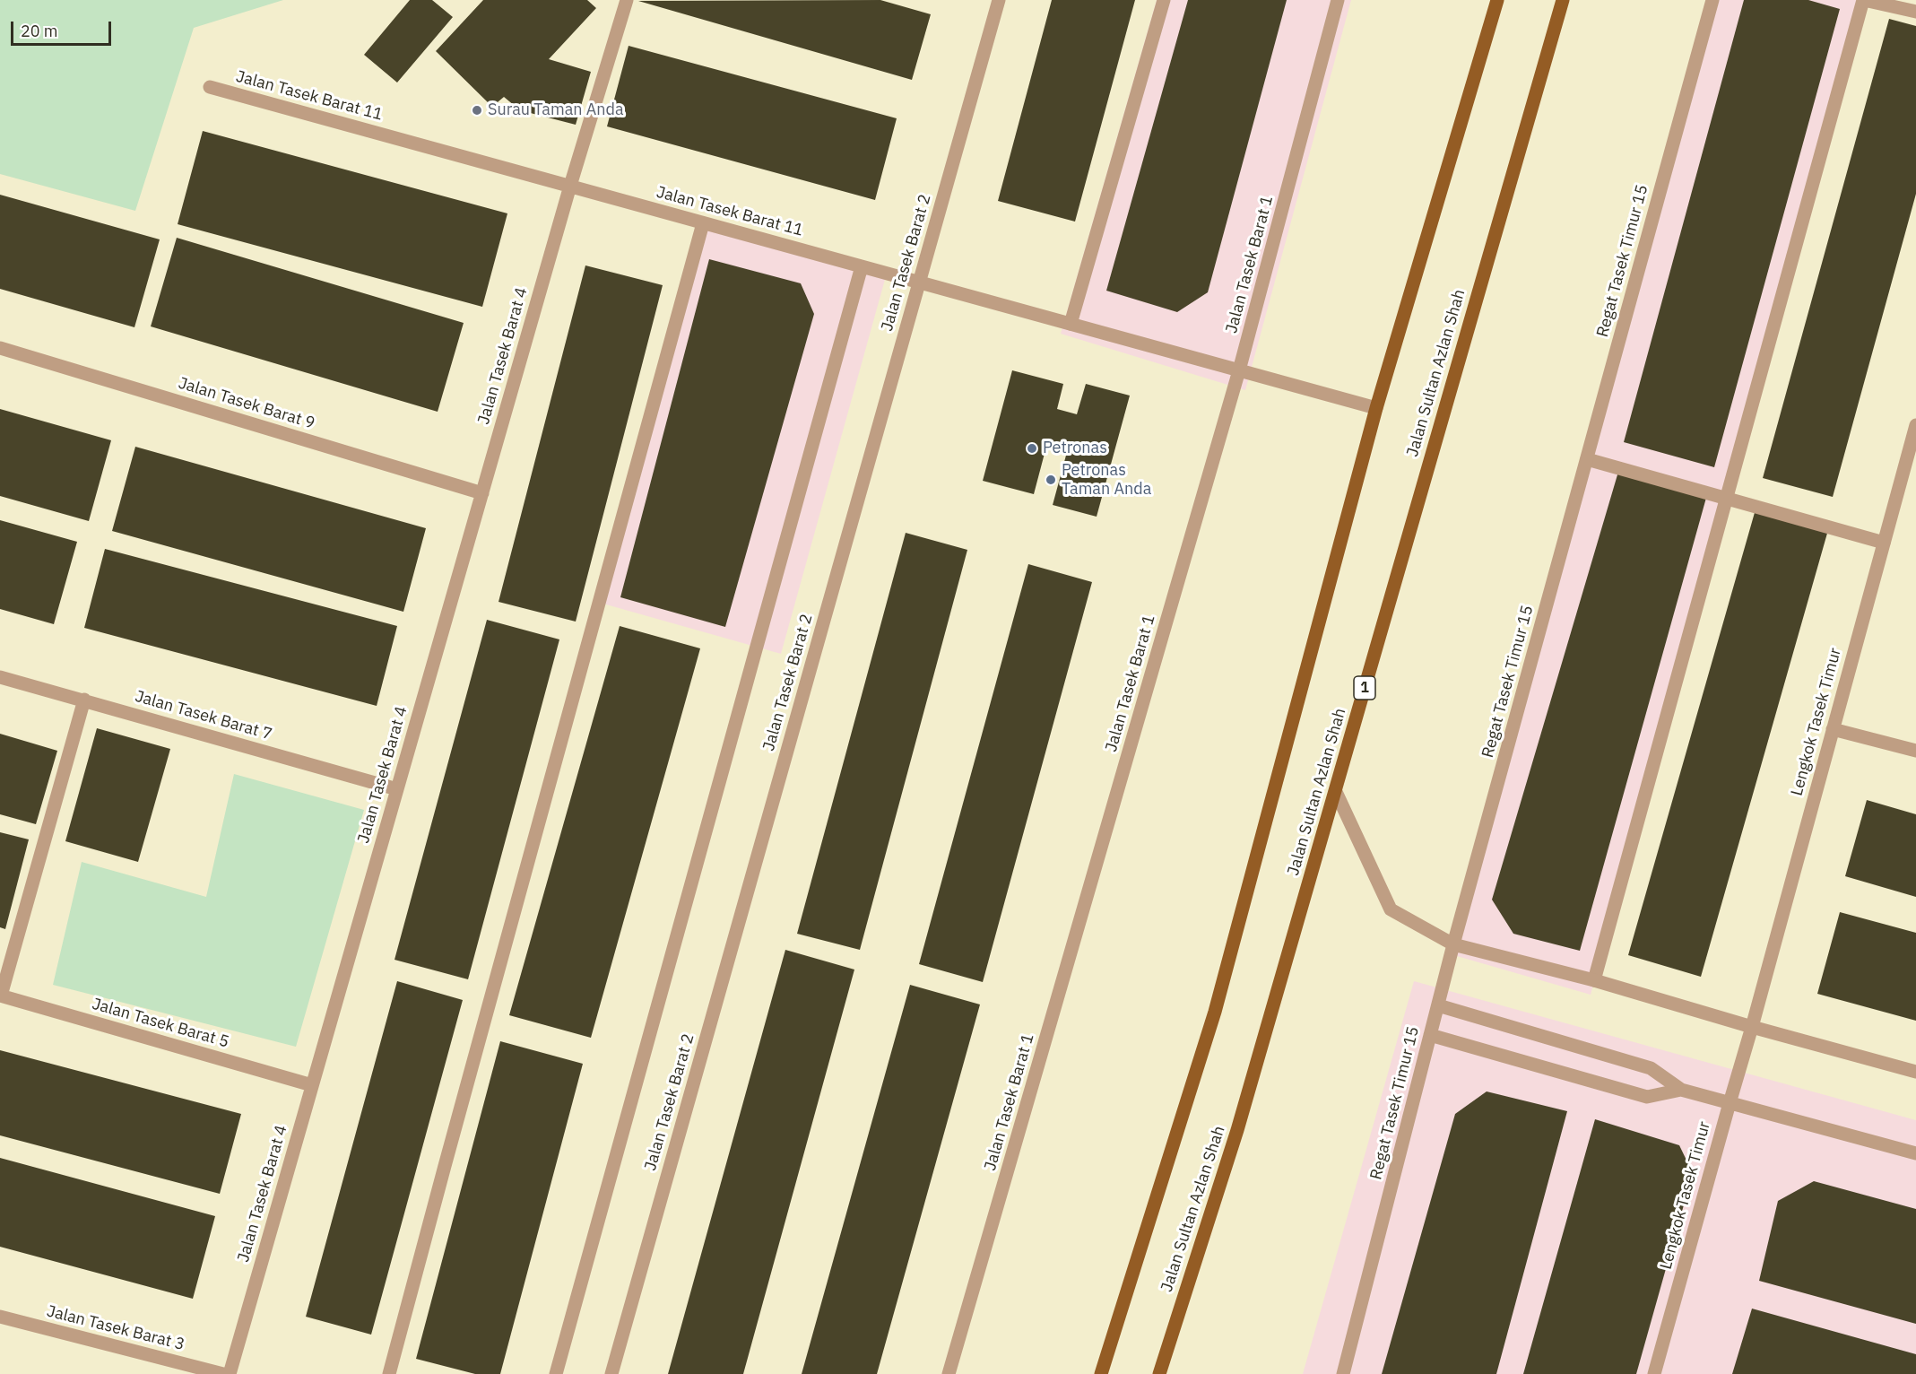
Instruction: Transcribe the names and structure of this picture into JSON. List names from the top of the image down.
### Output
{
  "streets": {
    "main road": ["Jalan Sultan Azlan Shah", "1"],
    "street": [
      "Jalan Tasek Barat 11",
      "Regat Tasek Timur 15",
      "Jalan Tasek Barat 2",
      "Jalan Tasek Barat 1",
      "Jalan Tasek Barat 4",
      "Jalan Tasek Barat 9",
      "Jalan Tasek Barat 7",
      "Lengkok Tasek Timur",
      "Jalan Tasek Barat 5",
      "Jalan Tasek Barat 3"
    ]
  },
  "crossings": [
    ["Jalan Tasek Barat 11", "Jalan Tasek Barat 2"],
    ["Jalan Tasek Barat 11", "Jalan Tasek Barat 1"],
    ["Jalan Tasek Barat 11", "Jalan Tasek Barat 4"],
    ["Jalan Tasek Barat 4", "Jalan Tasek Barat 9"],
    ["Jalan Tasek Barat 4", "Jalan Tasek Barat 7"],
    ["Jalan Tasek Barat 4", "Jalan Tasek Barat 5"]
  ],
  "places": ["Surau Taman Anda", "Petronas", "Petronas Taman Anda"],
  "scale_bar": "20 m"
}
